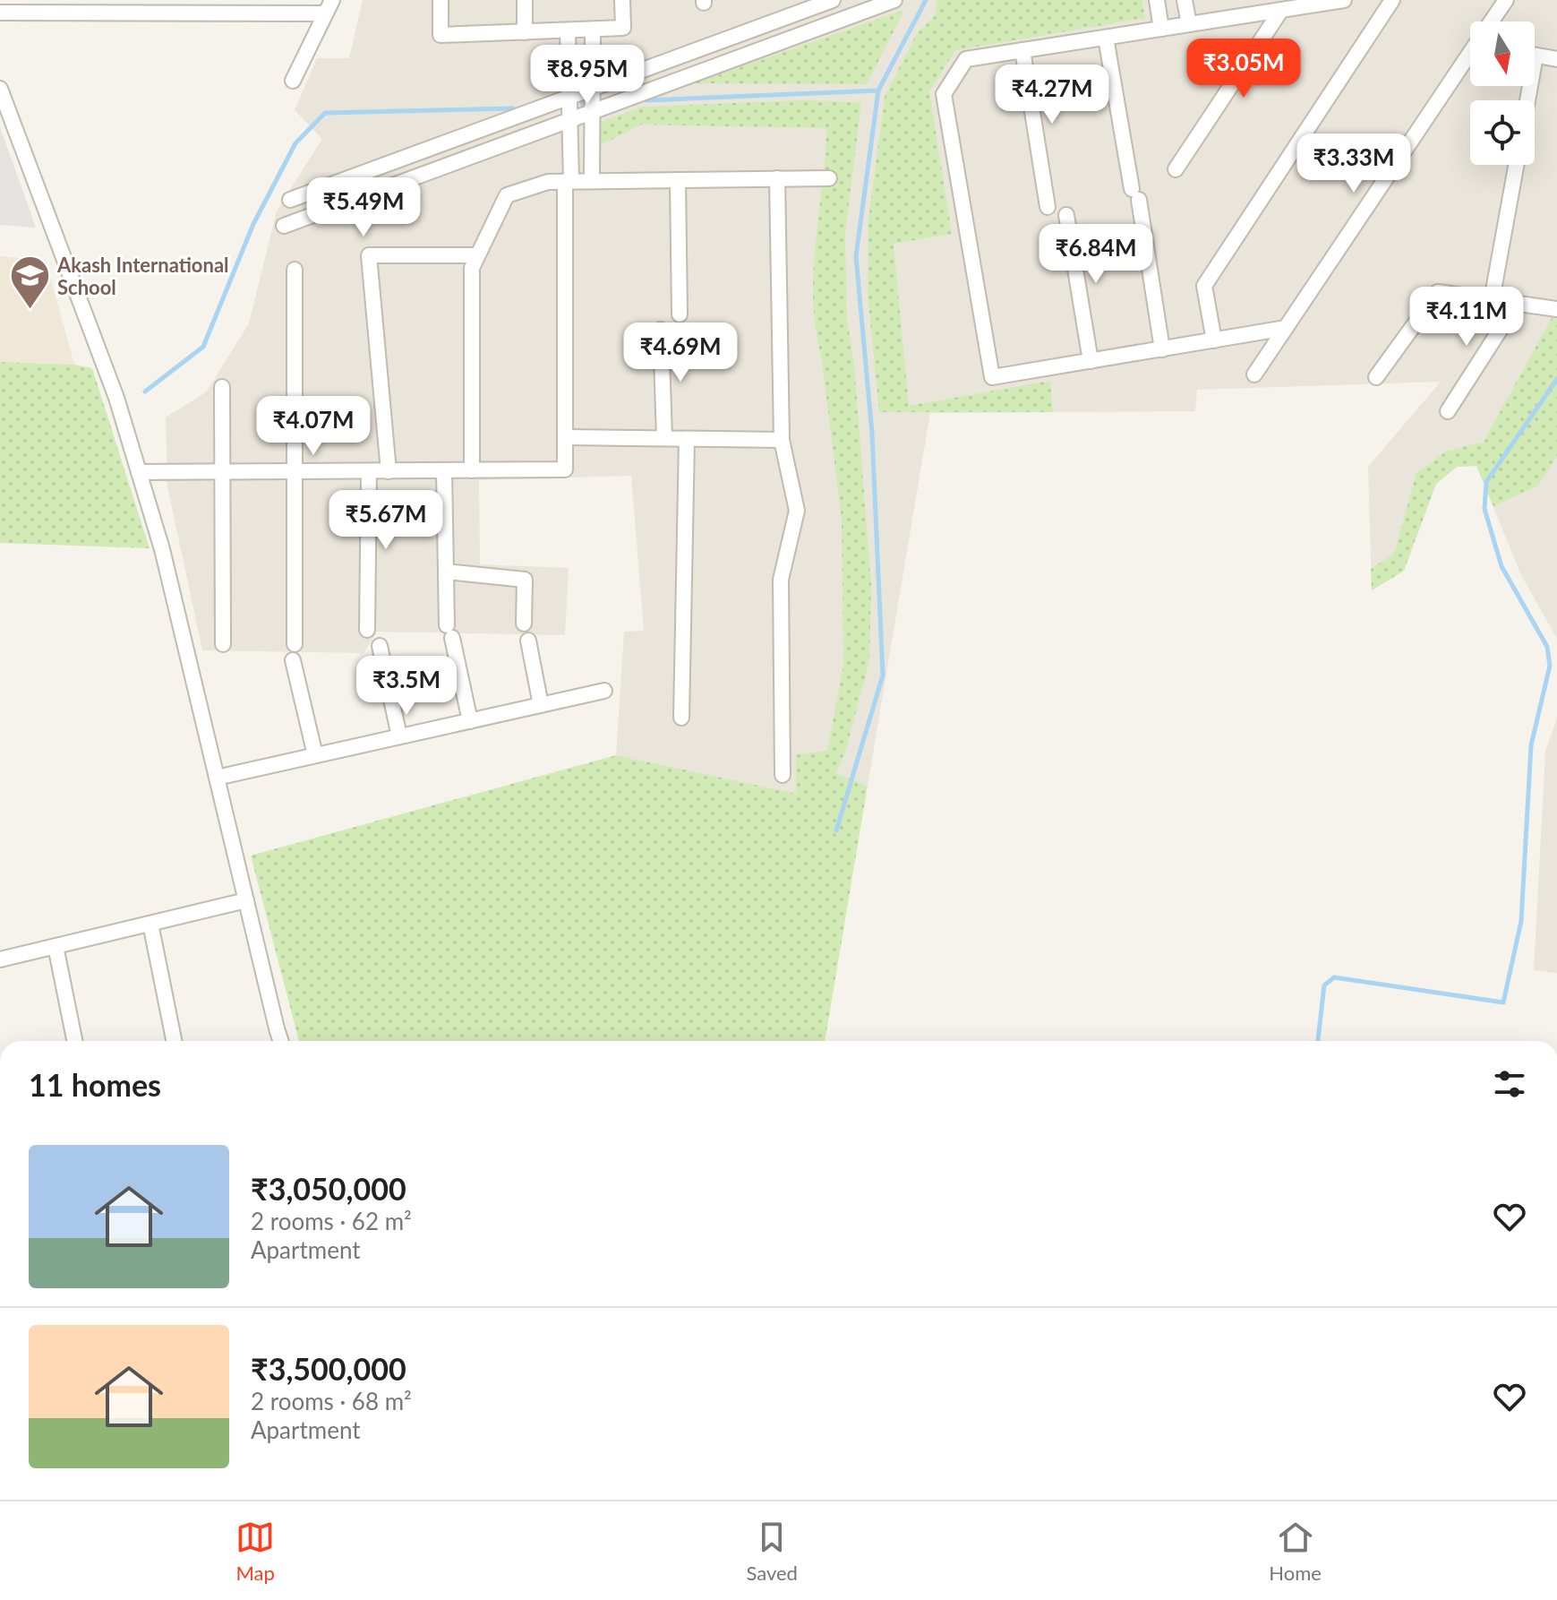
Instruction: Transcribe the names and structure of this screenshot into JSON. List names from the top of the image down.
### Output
{
  "places": {
    "school or university": ["Akash International School"]
  },
  "north": "bottom",
  "page": {
    "price": [
      "₹3.05M",
      "₹8.95M",
      "₹4.27M",
      "₹3.33M",
      "₹5.49M",
      "₹6.84M",
      "₹4.11M",
      "₹4.69M",
      "₹4.07M",
      "₹5.67M",
      "₹3.5M"
    ],
    "heading": "11 homes",
    "list": [
      {
        "name": "₹3,050,000",
        "note": "2 rooms · 62 m² · Apartment"
      },
      {
        "name": "₹3,500,000",
        "note": "2 rooms · 68 m² · Apartment"
      }
    ],
    "tabs": ["Map", "Saved", "Home"]
  }
}
